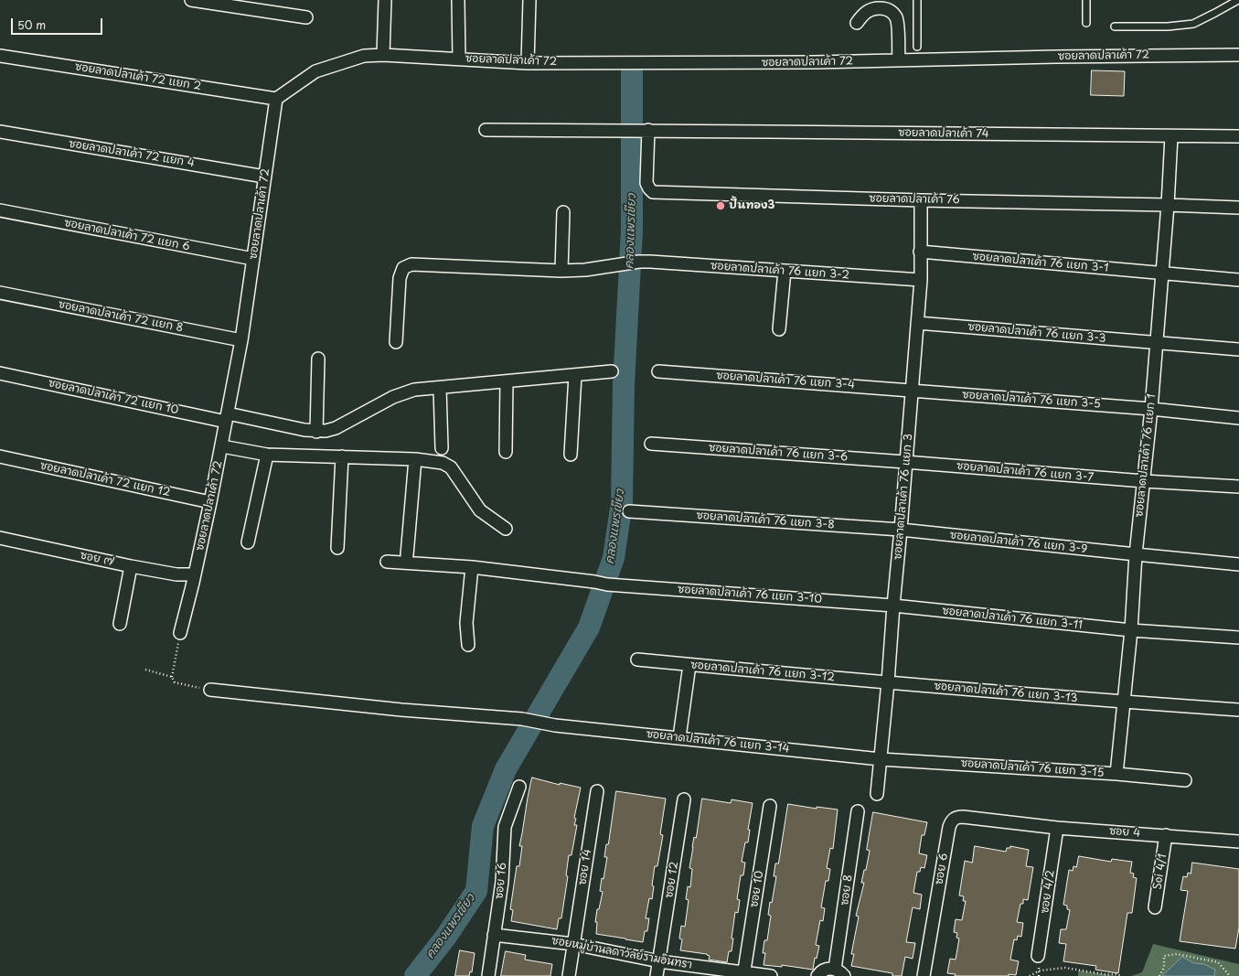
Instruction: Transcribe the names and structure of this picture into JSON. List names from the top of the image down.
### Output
{
  "streets": {
    "street": [
      "ซอยลาดปลาเค้า 72",
      "ซอยลาดปลาเค้า 72 แยก 2",
      "ซอยลาดปลาเค้า 74",
      "ซอยลาดปลาเค้า 72 แยก 4",
      "ซอยลาดปลาเค้า 76",
      "ซอยลาดปลาเค้า 72 แยก 6",
      "ซอยลาดปลาเค้า 76 แยก 3-1",
      "ซอยลาดปลาเค้า 76 แยก 3-2",
      "ซอยลาดปลาเค้า 72 แยก 8",
      "ซอยลาดปลาเค้า 76 แยก 3-3",
      "ซอยลาดปลาเค้า 76 แยก 3-4",
      "ซอยลาดปลาเค้า 72 แยก 10",
      "ซอยลาดปลาเค้า 76 แยก 3-5",
      "ซอยลาดปลาเค้า 76 แยก 3-6",
      "ซอยลาดปลาเค้า 76 แยก 1",
      "ซอยลาดปลาเค้า 76 แยก 3-7",
      "ซอยลาดปลาเค้า 72 แยก 12",
      "ซอยลาดปลาเค้า 76 แยก 3",
      "ซอยลาดปลาเค้า 76 แยก 3-8",
      "ซอยลาดปลาเค้า 76 แยก 3-9",
      "ซอย ๗",
      "ซอยลาดปลาเค้า 76 แยก 3-10",
      "ซอยลาดปลาเค้า 76 แยก 3-11",
      "ซอยลาดปลาเค้า 76 แยก 3-12",
      "ซอยลาดปลาเค้า 76 แยก 3-13",
      "ซอยลาดปลาเค้า 76 แยก 3-14",
      "ซอยลาดปลาเค้า 76 แยก 3-15",
      "ซอย 4",
      "ซอย 14",
      "ซอย 6",
      "Soi 4/1",
      "ซอย 12",
      "ซอย 16",
      "ซอย 10",
      "ซอย 8",
      "ซอย 4/2",
      "ซอยหมู่บ้านลดาวัลย์รามอินทรา"
    ]
  },
  "crossings": [
    ["ซอยลาดปลาเค้า 72", "ซอยลาดปลาเค้า 72 แยก 2"],
    ["ซอยลาดปลาเค้า 72", "ซอยลาดปลาเค้า 72 แยก 4"],
    ["ซอยลาดปลาเค้า 72", "ซอยลาดปลาเค้า 72 แยก 6"],
    ["ซอยลาดปลาเค้า 72", "ซอยลาดปลาเค้า 72 แยก 8"],
    ["ซอยลาดปลาเค้า 72", "ซอยลาดปลาเค้า 72 แยก 10"],
    ["ซอยลาดปลาเค้า 72", "ซอยลาดปลาเค้า 72 แยก 12"],
    ["ซอยลาดปลาเค้า 72", "ซอย ๗"],
    ["ซอยลาดปลาเค้า 74", "ซอยลาดปลาเค้า 76"],
    ["ซอยลาดปลาเค้า 74", "ซอยลาดปลาเค้า 76 แยก 1"],
    ["ซอยลาดปลาเค้า 76", "ซอยลาดปลาเค้า 76 แยก 1"],
    ["ซอยลาดปลาเค้า 76", "ซอยลาดปลาเค้า 76 แยก 3"],
    ["ซอยลาดปลาเค้า 76 แยก 3-1", "ซอยลาดปลาเค้า 76 แยก 1"],
    ["ซอยลาดปลาเค้า 76 แยก 3-1", "ซอยลาดปลาเค้า 76 แยก 3"],
    ["ซอยลาดปลาเค้า 76 แยก 3-2", "ซอยลาดปลาเค้า 76 แยก 3"],
    ["ซอยลาดปลาเค้า 76 แยก 3-3", "ซอยลาดปลาเค้า 76 แยก 1"],
    ["ซอยลาดปลาเค้า 76 แยก 3-3", "ซอยลาดปลาเค้า 76 แยก 3"],
    ["ซอยลาดปลาเค้า 76 แยก 3-4", "ซอยลาดปลาเค้า 76 แยก 3-5"],
    ["ซอยลาดปลาเค้า 76 แยก 3-4", "ซอยลาดปลาเค้า 76 แยก 3"],
    ["ซอยลาดปลาเค้า 76 แยก 3-5", "ซอยลาดปลาเค้า 76 แยก 1"],
    ["ซอยลาดปลาเค้า 76 แยก 3-5", "ซอยลาดปลาเค้า 76 แยก 3"],
    ["ซอยลาดปลาเค้า 76 แยก 3-6", "ซอยลาดปลาเค้า 76 แยก 3-7"],
    ["ซอยลาดปลาเค้า 76 แยก 3-6", "ซอยลาดปลาเค้า 76 แยก 3"],
    ["ซอยลาดปลาเค้า 76 แยก 1", "ซอยลาดปลาเค้า 76 แยก 3-7"],
    ["ซอยลาดปลาเค้า 76 แยก 1", "ซอยลาดปลาเค้า 76 แยก 3-9"],
    ["ซอยลาดปลาเค้า 76 แยก 1", "ซอยลาดปลาเค้า 76 แยก 3-11"],
    ["ซอยลาดปลาเค้า 76 แยก 1", "ซอยลาดปลาเค้า 76 แยก 3-13"],
    ["ซอยลาดปลาเค้า 76 แยก 1", "ซอยลาดปลาเค้า 76 แยก 3-15"],
    ["ซอยลาดปลาเค้า 76 แยก 3-7", "ซอยลาดปลาเค้า 76 แยก 3"],
    ["ซอยลาดปลาเค้า 76 แยก 3", "ซอยลาดปลาเค้า 76 แยก 3-8"],
    ["ซอยลาดปลาเค้า 76 แยก 3", "ซอยลาดปลาเค้า 76 แยก 3-9"],
    ["ซอยลาดปลาเค้า 76 แยก 3", "ซอยลาดปลาเค้า 76 แยก 3-10"],
    ["ซอยลาดปลาเค้า 76 แยก 3", "ซอยลาดปลาเค้า 76 แยก 3-11"],
    ["ซอยลาดปลาเค้า 76 แยก 3", "ซอยลาดปลาเค้า 76 แยก 3-12"],
    ["ซอยลาดปลาเค้า 76 แยก 3", "ซอยลาดปลาเค้า 76 แยก 3-13"],
    ["ซอยลาดปลาเค้า 76 แยก 3", "ซอยลาดปลาเค้า 76 แยก 3-14"],
    ["ซอยลาดปลาเค้า 76 แยก 3", "ซอยลาดปลาเค้า 76 แยก 3-15"],
    ["ซอยลาดปลาเค้า 76 แยก 3-8", "ซอยลาดปลาเค้า 76 แยก 3-9"],
    ["ซอยลาดปลาเค้า 76 แยก 3-10", "ซอยลาดปลาเค้า 76 แยก 3-11"],
    ["ซอยลาดปลาเค้า 76 แยก 3-12", "ซอยลาดปลาเค้า 76 แยก 3-13"],
    ["ซอยลาดปลาเค้า 76 แยก 3-14", "ซอยลาดปลาเค้า 76 แยก 3-15"],
    ["ซอย 4", "ซอย 6"],
    ["ซอย 4", "Soi 4/1"],
    ["ซอย 4", "ซอย 4/2"],
    ["ซอย 14", "ซอยหมู่บ้านลดาวัลย์รามอินทรา"],
    ["ซอย 12", "ซอยหมู่บ้านลดาวัลย์รามอินทรา"],
    ["ซอย 16", "ซอยหมู่บ้านลดาวัลย์รามอินทรา"],
    ["ซอย 10", "ซอยหมู่บ้านลดาวัลย์รามอินทรา"]
  ],
  "water": ["คลองแพรเขียว"],
  "places": ["ปั้นทอง3"],
  "scale_bar": "50 m"
}
